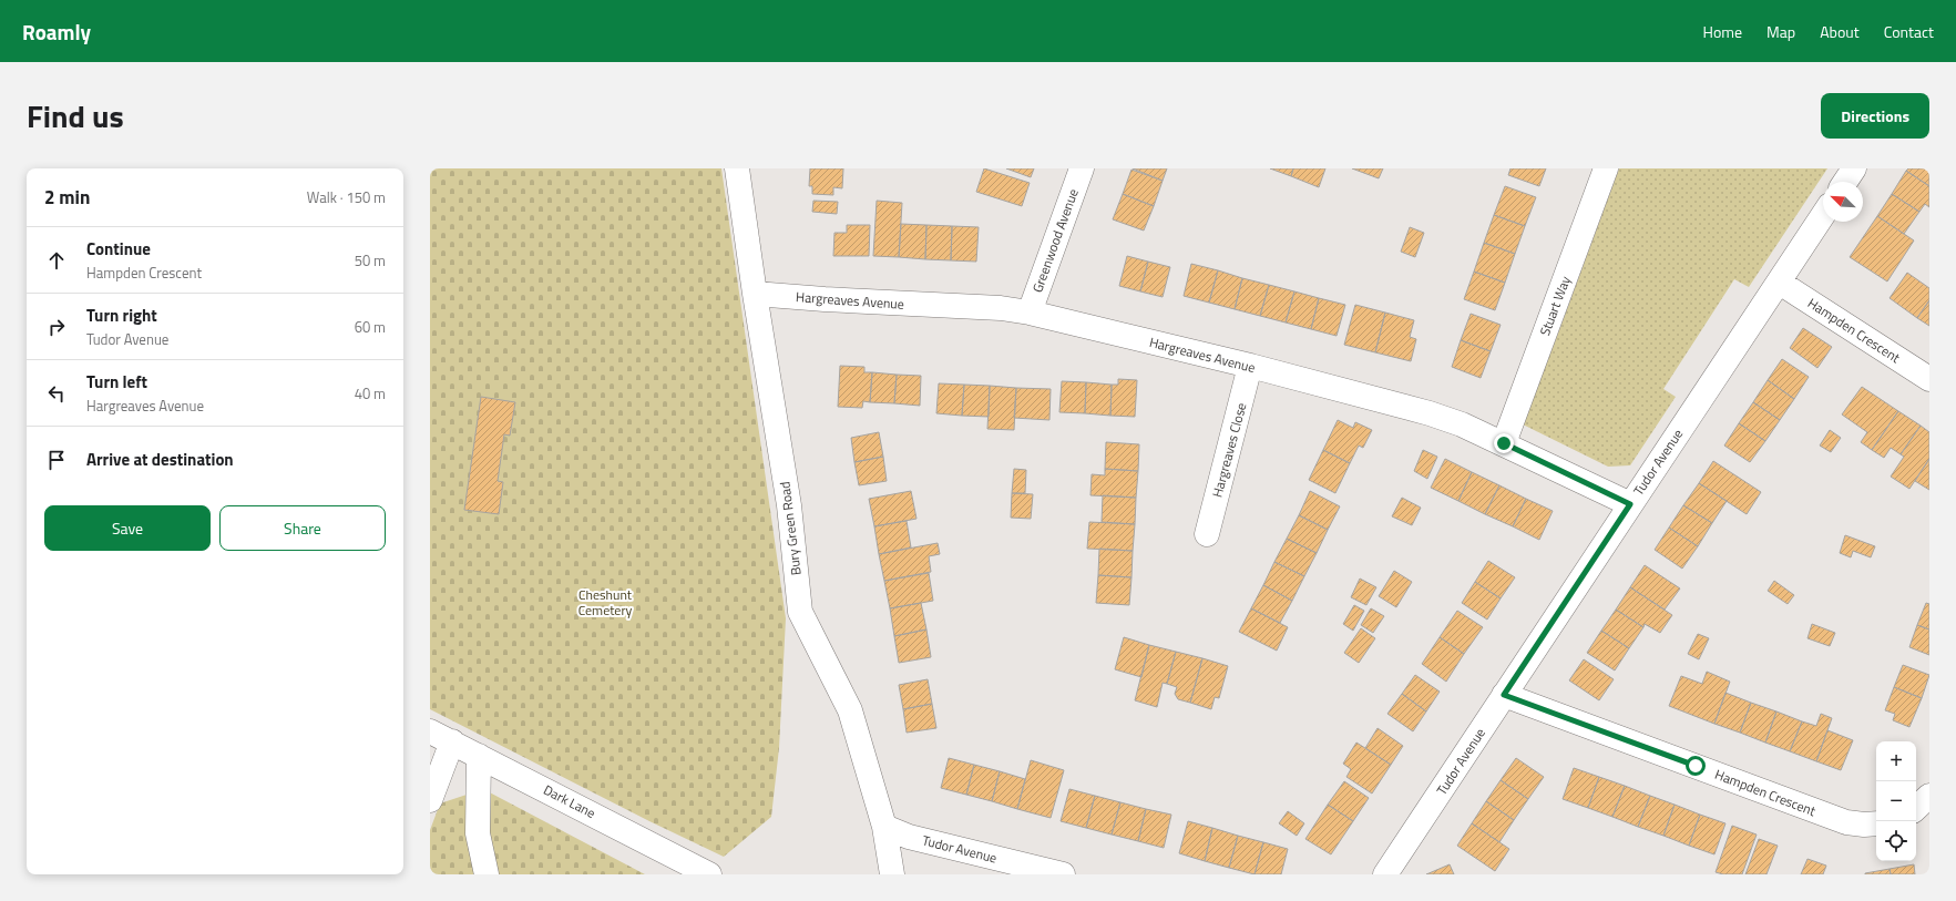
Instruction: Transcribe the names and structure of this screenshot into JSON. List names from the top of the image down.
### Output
{
  "streets": {
    "street": [
      "Greenwood Avenue",
      "Hargreaves Avenue",
      "Stuart Way",
      "Hampden Crescent",
      "Hargreaves Close",
      "Tudor Avenue",
      "Bury Green Road",
      "Dark Lane"
    ]
  },
  "crossings": [
    ["Greenwood Avenue", "Hargreaves Avenue"],
    ["Hargreaves Avenue", "Stuart Way"],
    ["Hargreaves Avenue", "Hargreaves Close"],
    ["Hargreaves Avenue", "Tudor Avenue"],
    ["Hargreaves Avenue", "Bury Green Road"],
    ["Hampden Crescent", "Tudor Avenue"],
    ["Tudor Avenue", "Bury Green Road"]
  ],
  "parks": ["Cheshunt Cemetery"],
  "north": "top left",
  "page": {
    "header": "Roamly",
    "nav": [
      "Home",
      "Map",
      "About",
      "Contact"
    ],
    "title": "Find us",
    "buttons": [
      "Directions",
      ["Save", "Share"]
    ],
    "heading": ["2 min", "Walk · 150 m"],
    "list": [
      ["Continue", "Hampden Crescent", "50 m"],
      ["Turn right", "Tudor Avenue", "60 m"],
      ["Turn left", "Hargreaves Avenue", "40 m"],
      "Arrive at destination"
    ],
    "map_buttons": ["+", "−"]
  }
}
